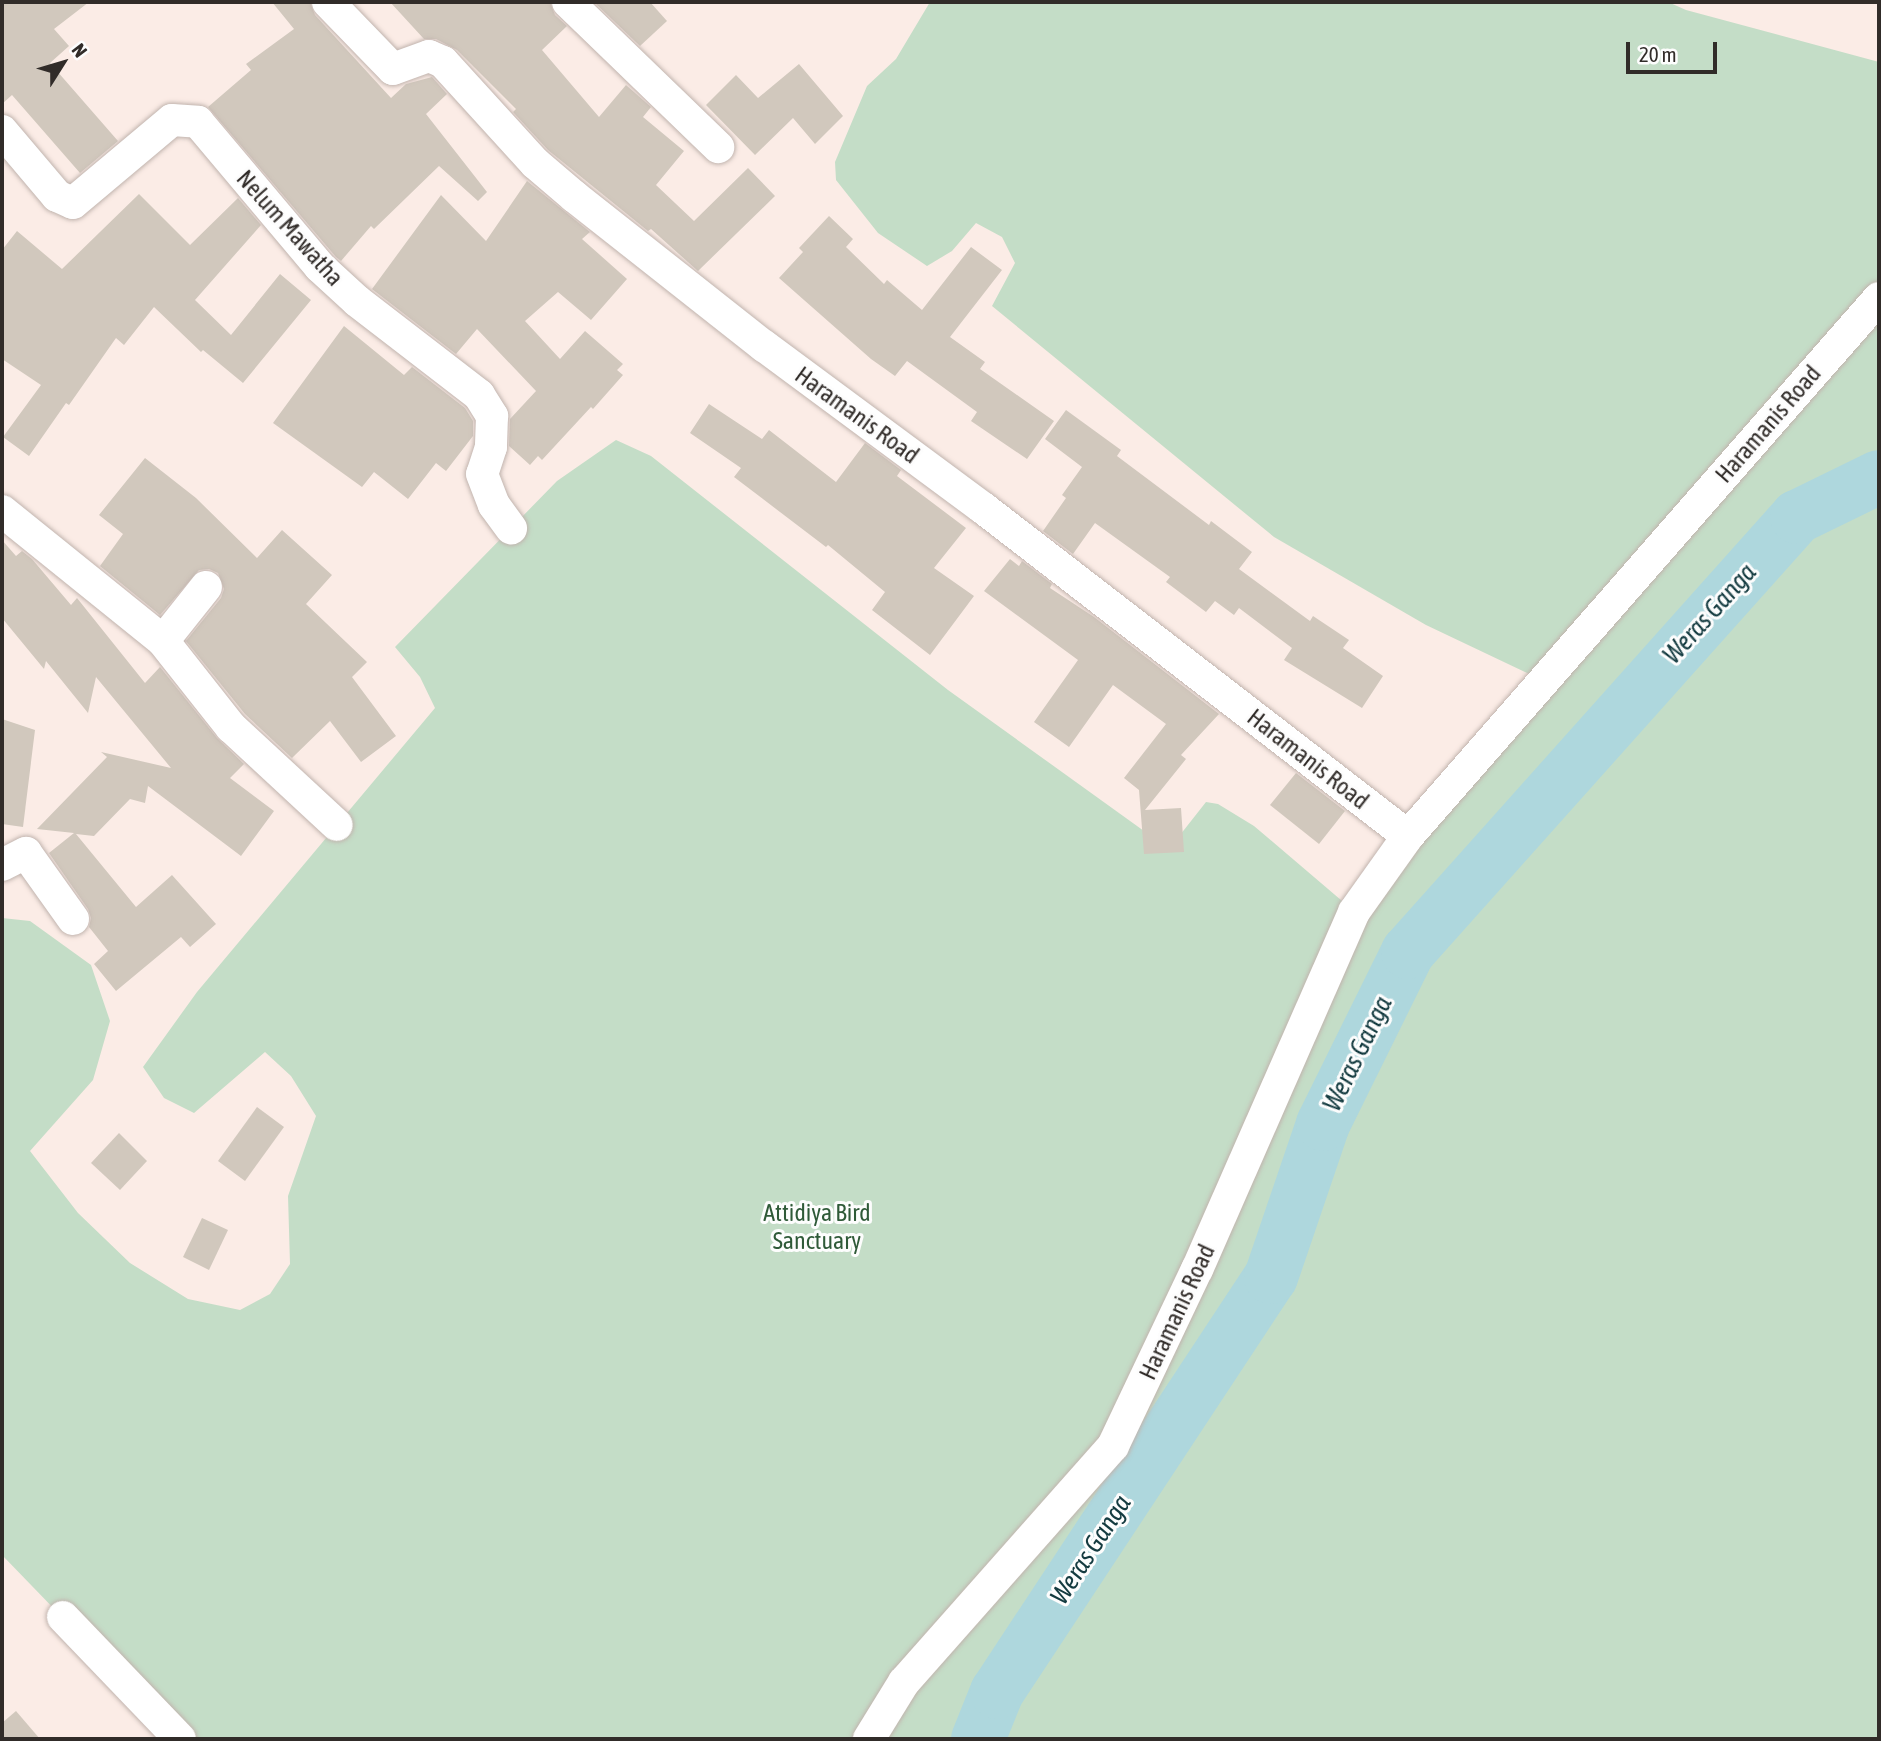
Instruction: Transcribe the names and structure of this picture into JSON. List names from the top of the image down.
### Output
{
  "streets": {
    "street": ["Nelum Mawatha", "Haramanis Road"]
  },
  "water": ["Weras Ganga"],
  "parks": ["Attidiya Bird Sanctuary"],
  "scale_bar": "20 m",
  "north": "top right"
}
